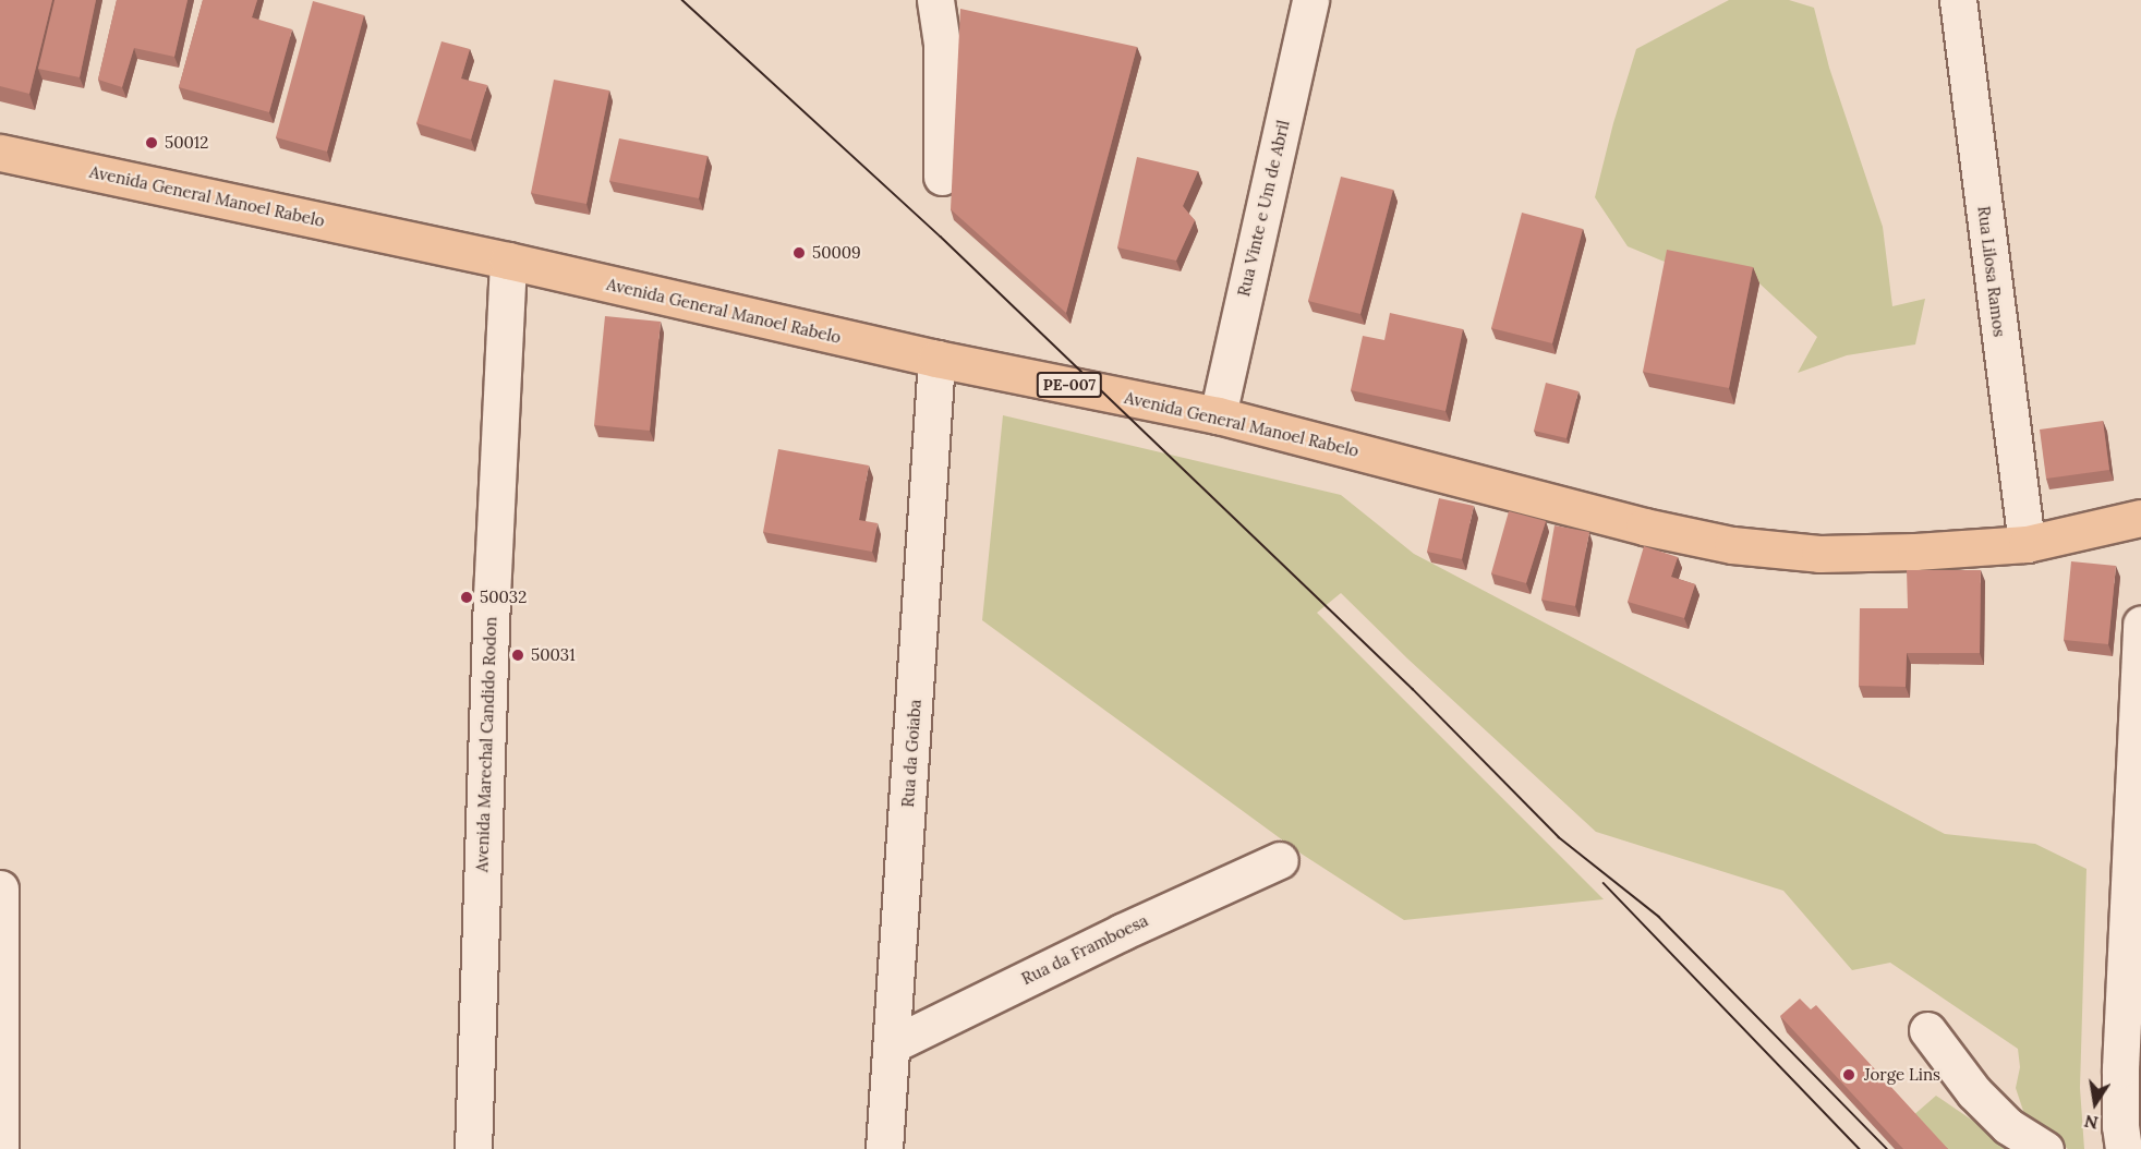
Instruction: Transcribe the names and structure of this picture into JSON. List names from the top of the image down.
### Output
{
  "streets": {
    "main road": ["Avenida General Manoel Rabelo", "PE-007"],
    "street": [
      "Rua Vinte e Um de Abril",
      "Rua Lilosa Ramos",
      "Avenida Marechal Candido Rodon",
      "Rua da Goiaba",
      "Rua da Framboesa"
    ]
  },
  "crossings": [
    ["Avenida General Manoel Rabelo", "Rua Vinte e Um de Abril"],
    ["Avenida General Manoel Rabelo", "Rua Lilosa Ramos"],
    ["Avenida General Manoel Rabelo", "Avenida Marechal Candido Rodon"],
    ["Avenida General Manoel Rabelo", "Rua da Goiaba"],
    ["Rua da Goiaba", "Rua da Framboesa"]
  ],
  "places": [
    "50012",
    "50009",
    "50032",
    "50031",
    "Jorge Lins"
  ],
  "north": "bottom"
}
